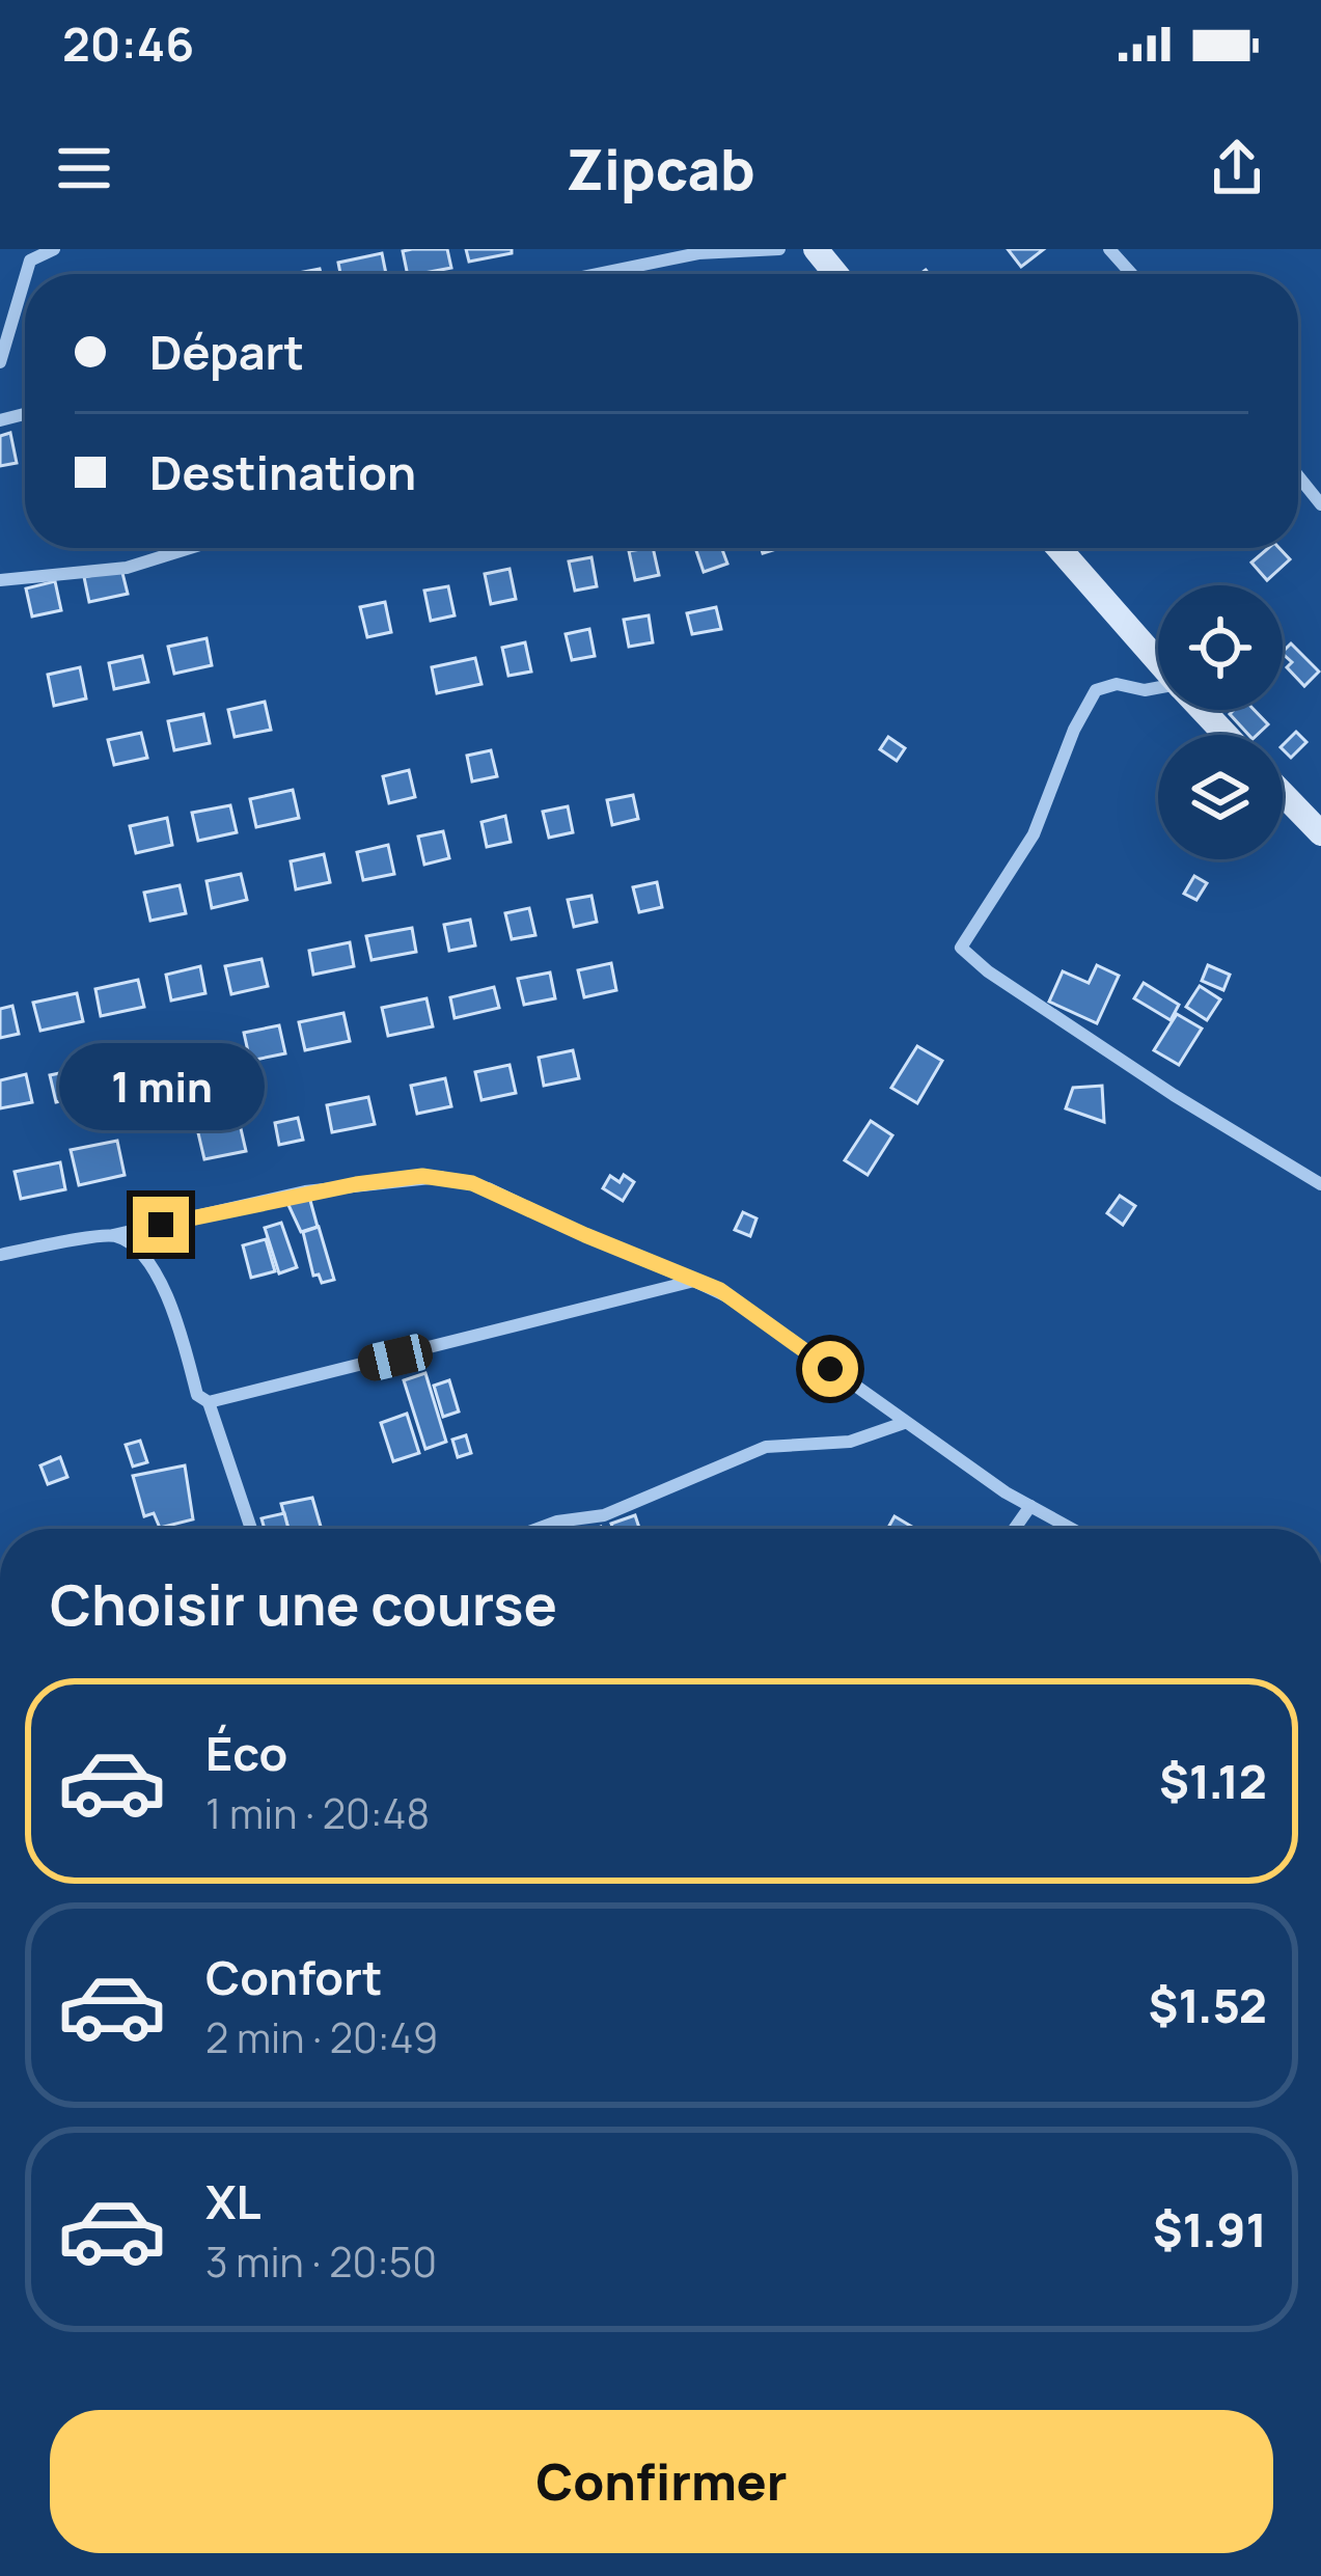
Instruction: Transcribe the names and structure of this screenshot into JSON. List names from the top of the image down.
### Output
{
  "page": {
    "status": "20:46",
    "header": "Zipcab",
    "banner": ["Départ", "Destination"],
    "bubble": "1 min",
    "heading": "Choisir une course",
    "list": [
      {
        "name": "Éco",
        "note": "1 min · 20:48",
        "value": "$1.12"
      },
      {
        "name": "Confort",
        "note": "2 min · 20:49",
        "value": "$1.52"
      },
      {
        "name": "XL",
        "note": "3 min · 20:50",
        "value": "$1.91"
      }
    ],
    "buttons": "Confirmer"
  }
}
